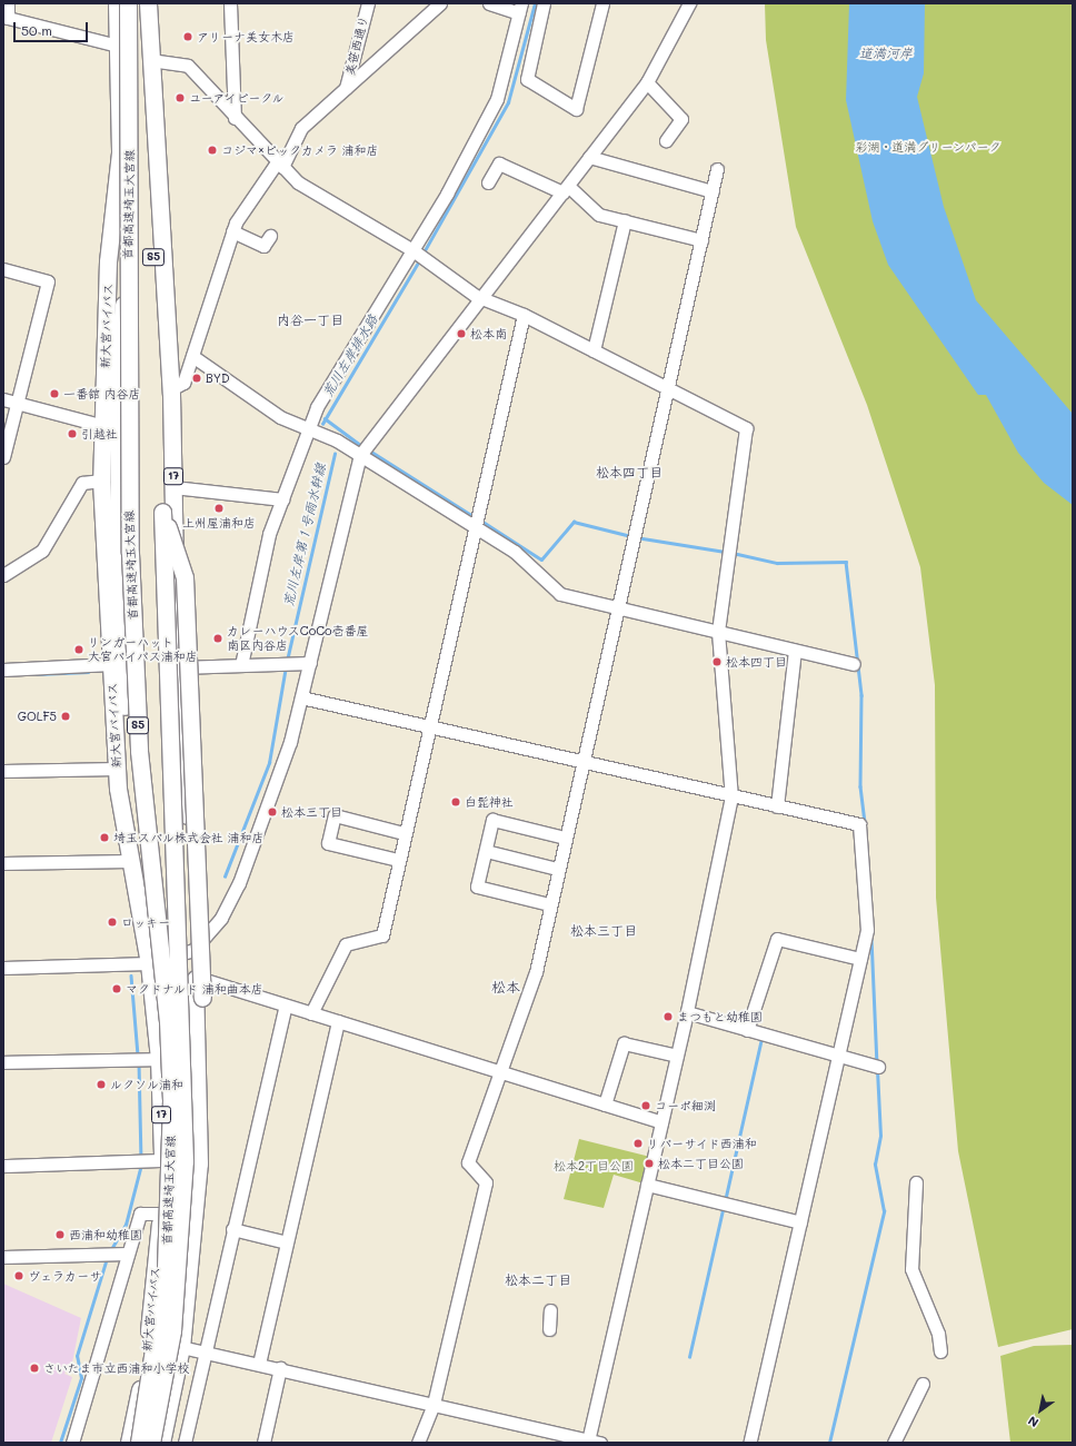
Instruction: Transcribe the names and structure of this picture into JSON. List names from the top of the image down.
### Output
{
  "streets": {
    "highway": [
      "首都高速埼玉大宮線",
      "S5",
      "新大宮バイパス",
      "17"
    ],
    "street": ["美笹西通り"]
  },
  "crossings": [
    ["首都高速埼玉大宮線", "S5"],
    ["S5", "17"]
  ],
  "districts": [
    "内谷一丁目",
    "松本四丁目",
    "松本三丁目",
    "松本",
    "松本二丁目"
  ],
  "water": ["道満河岸", "荒川左岸排水路", "荒川左岸第１号雨水幹線"],
  "parks": ["彩湖・道満グリーンパーク", "松本2丁目公園"],
  "places": [
    "アリーナ美女木店",
    "ユーアイビークル",
    "コジマ×ビックカメラ 浦和店",
    "松本南",
    "BYD",
    "一番舘 内谷店",
    "引越社",
    "上州屋浦和店",
    "カレーハウスCoCo壱番屋 南区内谷店",
    "リンガーハット 大宮バイパス浦和店",
    "松本四丁目",
    "GOLF5",
    "白髭神社",
    "松本三丁目",
    "埼玉スバル株式会社 浦和店",
    "ロッキー",
    "マクドナルド 浦和曲本店",
    "まつもと幼稚園",
    "ルクソル浦和",
    "コーポ細渕",
    "リバーサイド西浦和",
    "松本二丁目公園",
    "西浦和幼稚園",
    "ヴェラカーサ",
    "さいたま市立西浦和小学校"
  ],
  "scale_bar": "50 m",
  "north": "bottom left"
}
